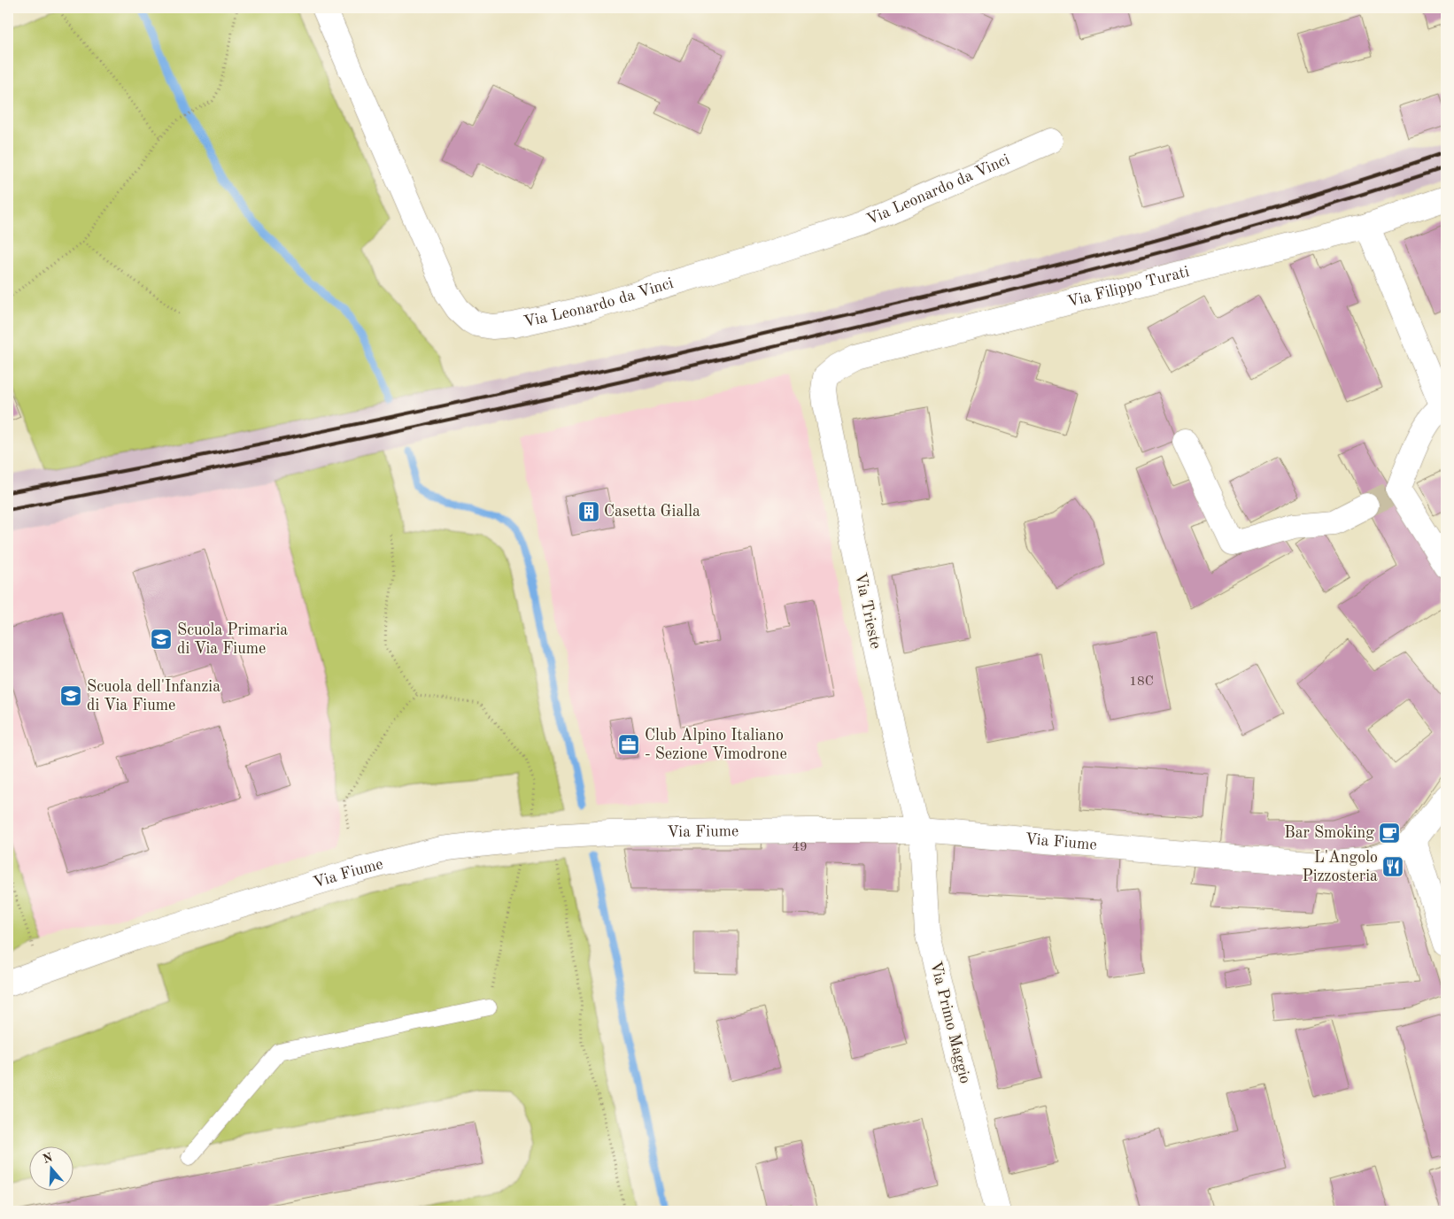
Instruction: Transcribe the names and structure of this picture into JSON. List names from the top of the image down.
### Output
{
  "streets": {
    "street": [
      "Via Leonardo da Vinci",
      "Via Filippo Turati",
      "Via Trieste",
      "Via Fiume",
      "Via Primo Maggio"
    ]
  },
  "crossings": [
    ["Via Filippo Turati", "Via Trieste"],
    ["Via Trieste", "Via Fiume"],
    ["Via Trieste", "Via Primo Maggio"],
    ["Via Fiume", "Via Primo Maggio"]
  ],
  "places": {
    "building": ["Casetta Gialla"],
    "school or university": ["Scuola Primaria di Via Fiume", "Scuola dell'Infanzia di Via Fiume"],
    "office": ["Club Alpino Italiano - Sezione Vimodrone"],
    "cafe": ["Bar Smoking"],
    "restaurant": ["L'Angolo Pizzosteria"]
  },
  "house_numbers": ["18C", "49"],
  "north": "top"
}
